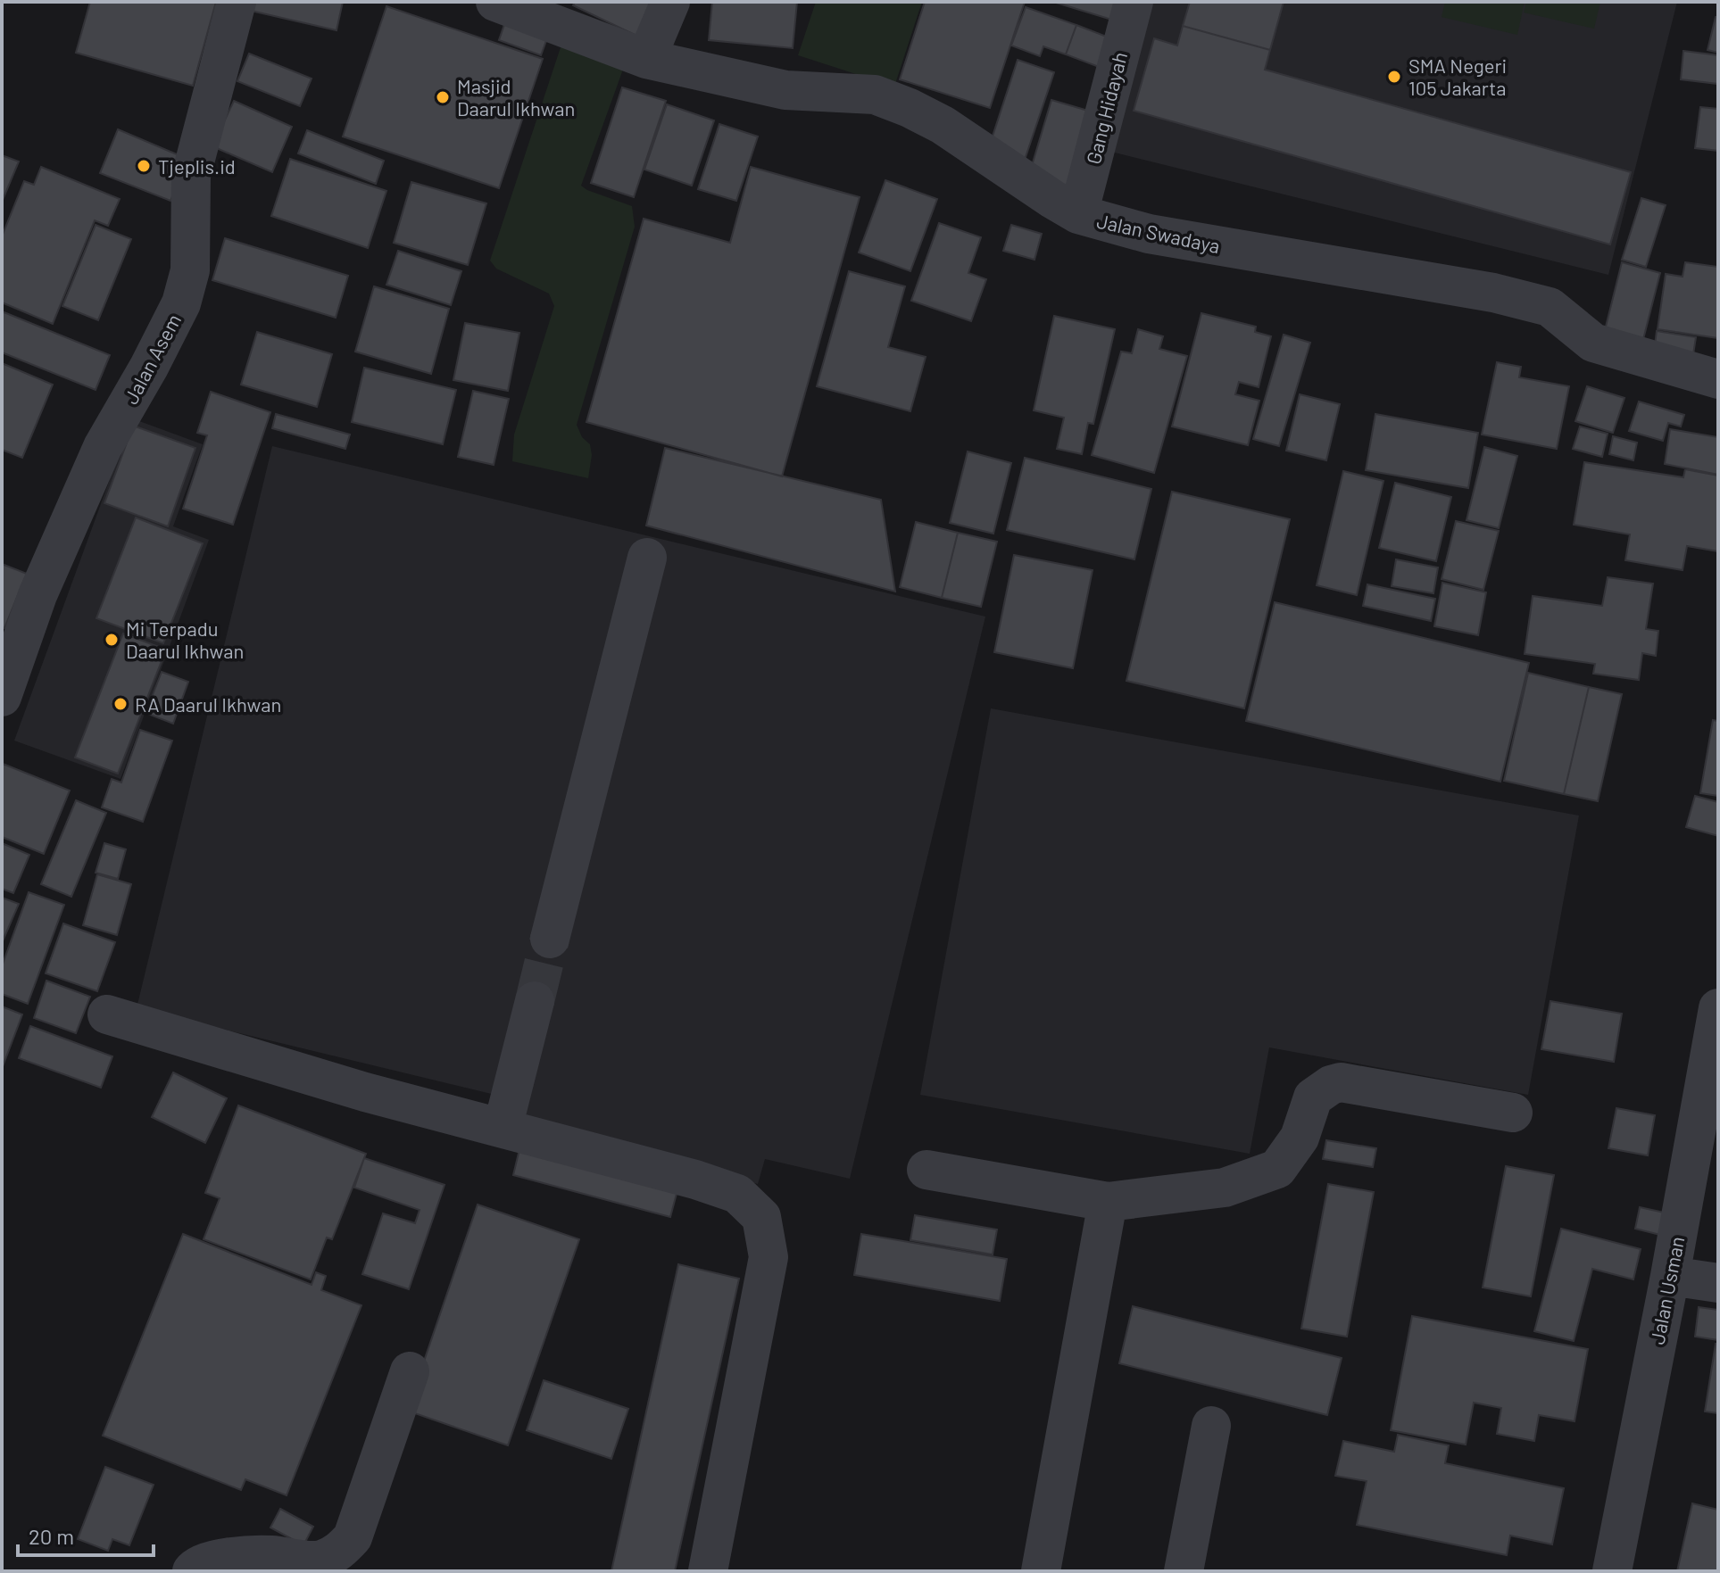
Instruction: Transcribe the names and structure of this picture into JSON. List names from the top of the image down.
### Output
{
  "streets": {
    "street": [
      "Gang Hidayah",
      "Jalan Swadaya",
      "Jalan Asem",
      "Jalan Usman"
    ]
  },
  "crossings": [
    ["Gang Hidayah", "Jalan Swadaya"]
  ],
  "places": [
    "SMA Negeri 105 Jakarta",
    "Masjid Daarul Ikhwan",
    "Tjeplis.id",
    "Mi Terpadu Daarul Ikhwan",
    "RA Daarul Ikhwan"
  ],
  "scale_bar": "20 m"
}
